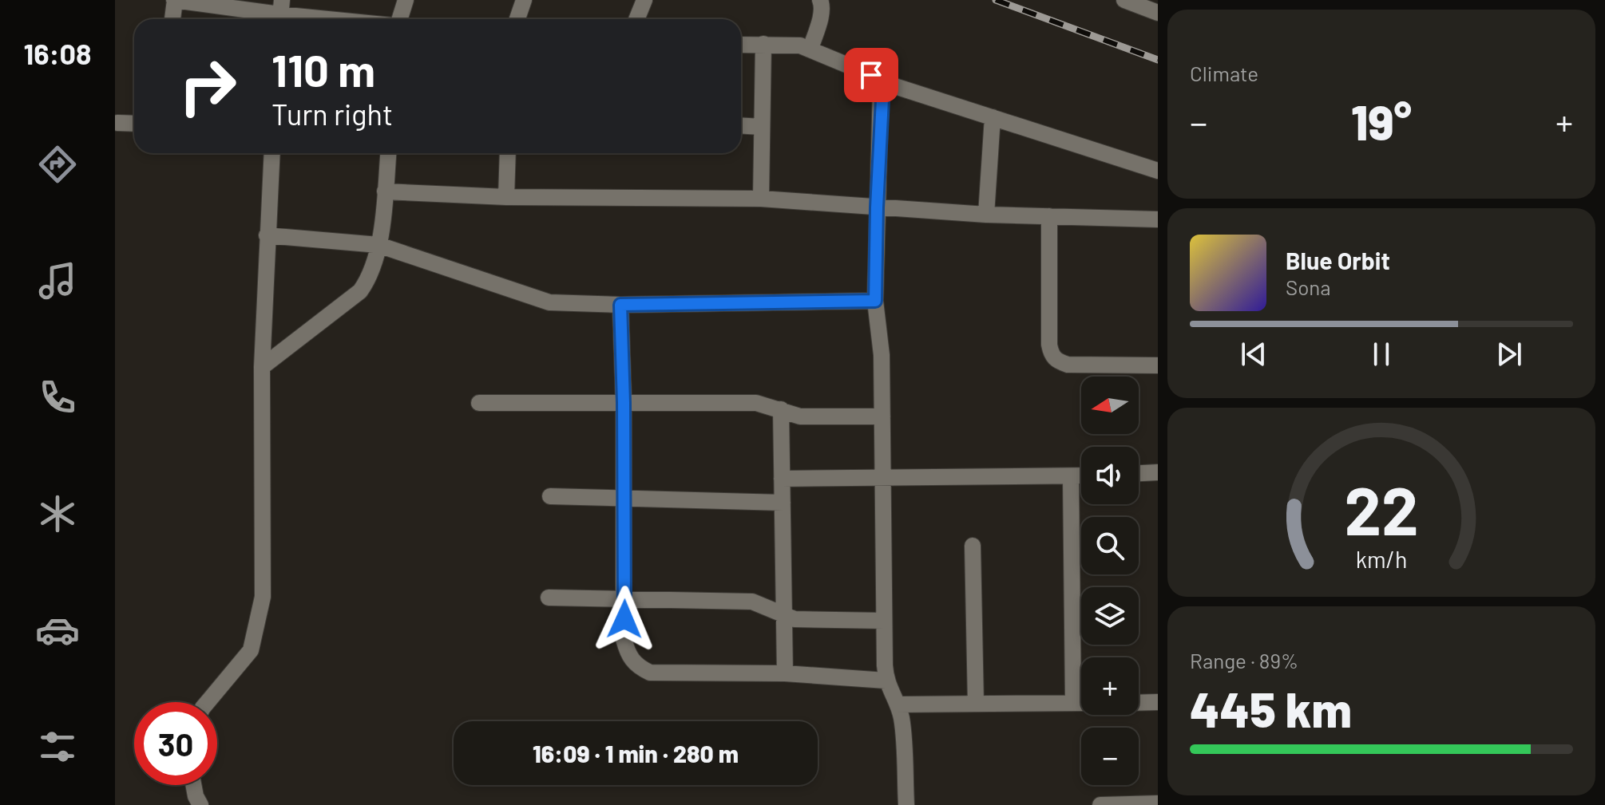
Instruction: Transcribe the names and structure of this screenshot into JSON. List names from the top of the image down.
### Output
{
  "north": "left",
  "page": {
    "tabs": "16:08",
    "tile": [
      "Climate",
      ["Range · 89%", "445 km"]
    ],
    "turn": ["110 m", "Turn right"],
    "heat": ["−", "19°", "+"],
    "song": ["Blue Orbit", "Sona"],
    "map_buttons": ["+", "−"],
    "limit": "30",
    "trip": "16:09 · 1 min · 280 m",
    "gauge": ["22", "km/h"]
  }
}
